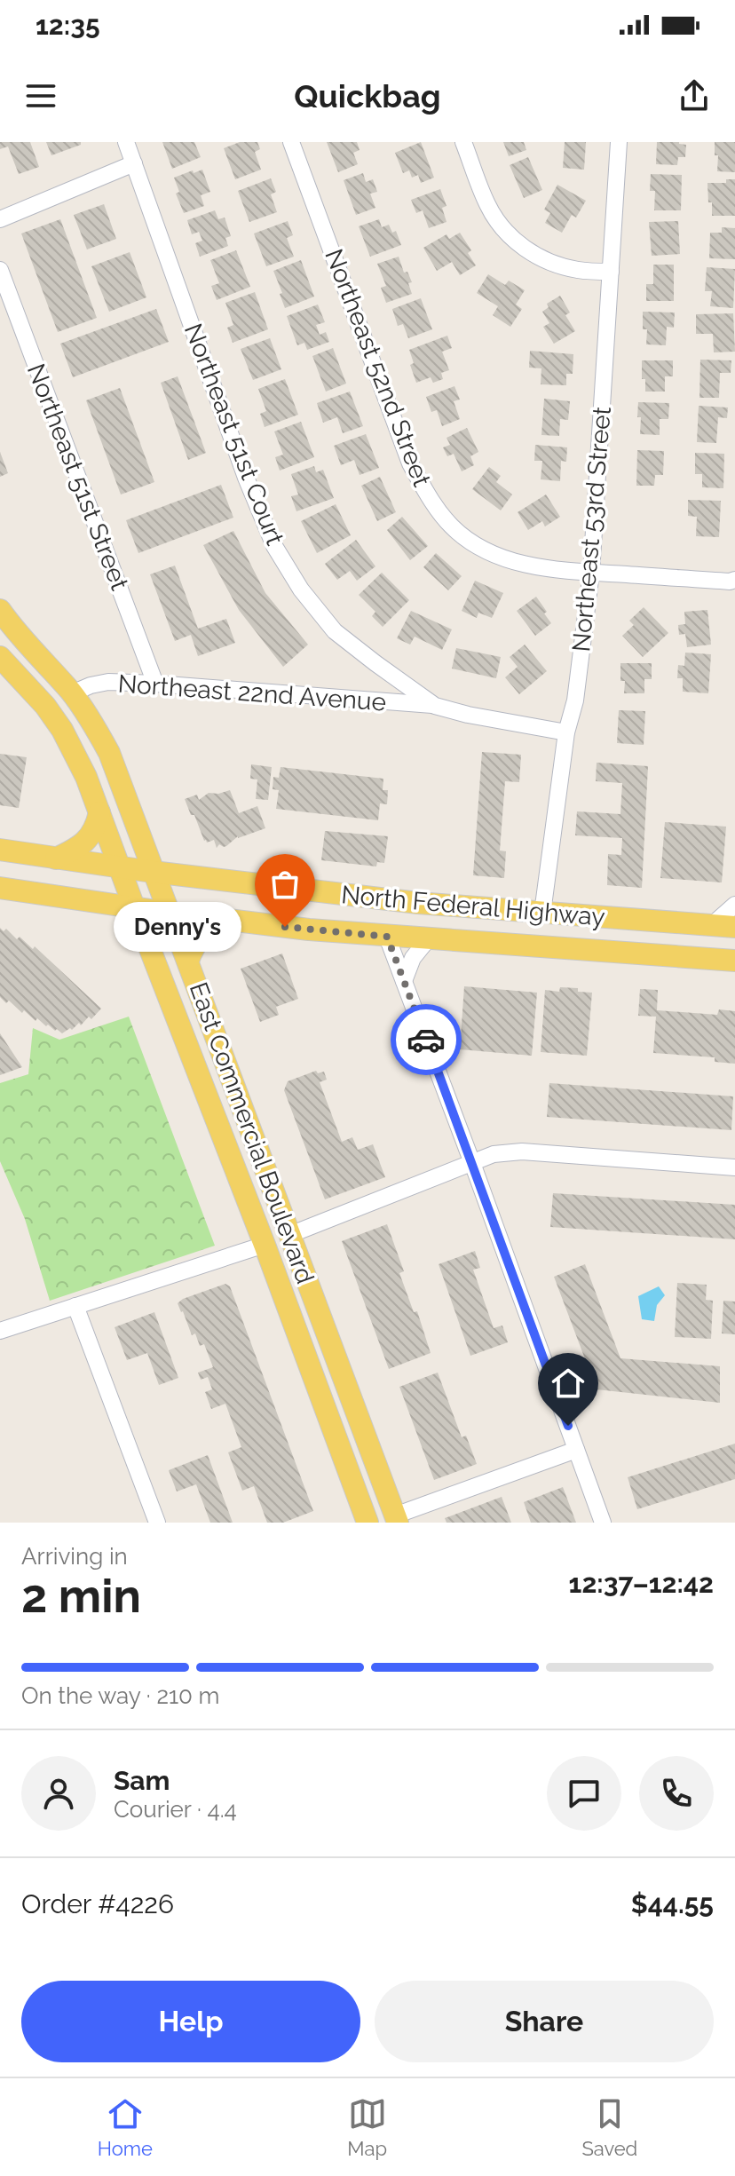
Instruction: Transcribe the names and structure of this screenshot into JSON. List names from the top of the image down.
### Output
{
  "streets": {
    "main road": ["North Federal Highway", "East Commercial Boulevard"],
    "street": [
      "Northeast 52nd Street",
      "Northeast 51st Court",
      "Northeast 51st Street",
      "Northeast 53rd Street",
      "Northeast 22nd Avenue"
    ]
  },
  "crossings": [
    ["Northeast 52nd Street", "Northeast 53rd Street"],
    ["Northeast 51st Court", "Northeast 53rd Street"],
    ["Northeast 51st Court", "Northeast 22nd Avenue"],
    ["Northeast 51st Street", "Northeast 22nd Avenue"],
    ["Northeast 53rd Street", "North Federal Highway"],
    ["Northeast 22nd Avenue", "East Commercial Boulevard"],
    ["North Federal Highway", "East Commercial Boulevard"]
  ],
  "places": ["Denny's"],
  "page": {
    "status": "12:35",
    "header": "Quickbag",
    "bubble": "Denny's",
    "heading": ["2 min", "Arriving in", "12:37–12:42"],
    "panel": [
      "Sam",
      "Courier · 4.4",
      "Order #4226",
      "$44.55"
    ],
    "bar": "On the way · 210 m",
    "buttons": ["Help", "Share"],
    "tabs": ["Home", "Map", "Saved"]
  }
}
